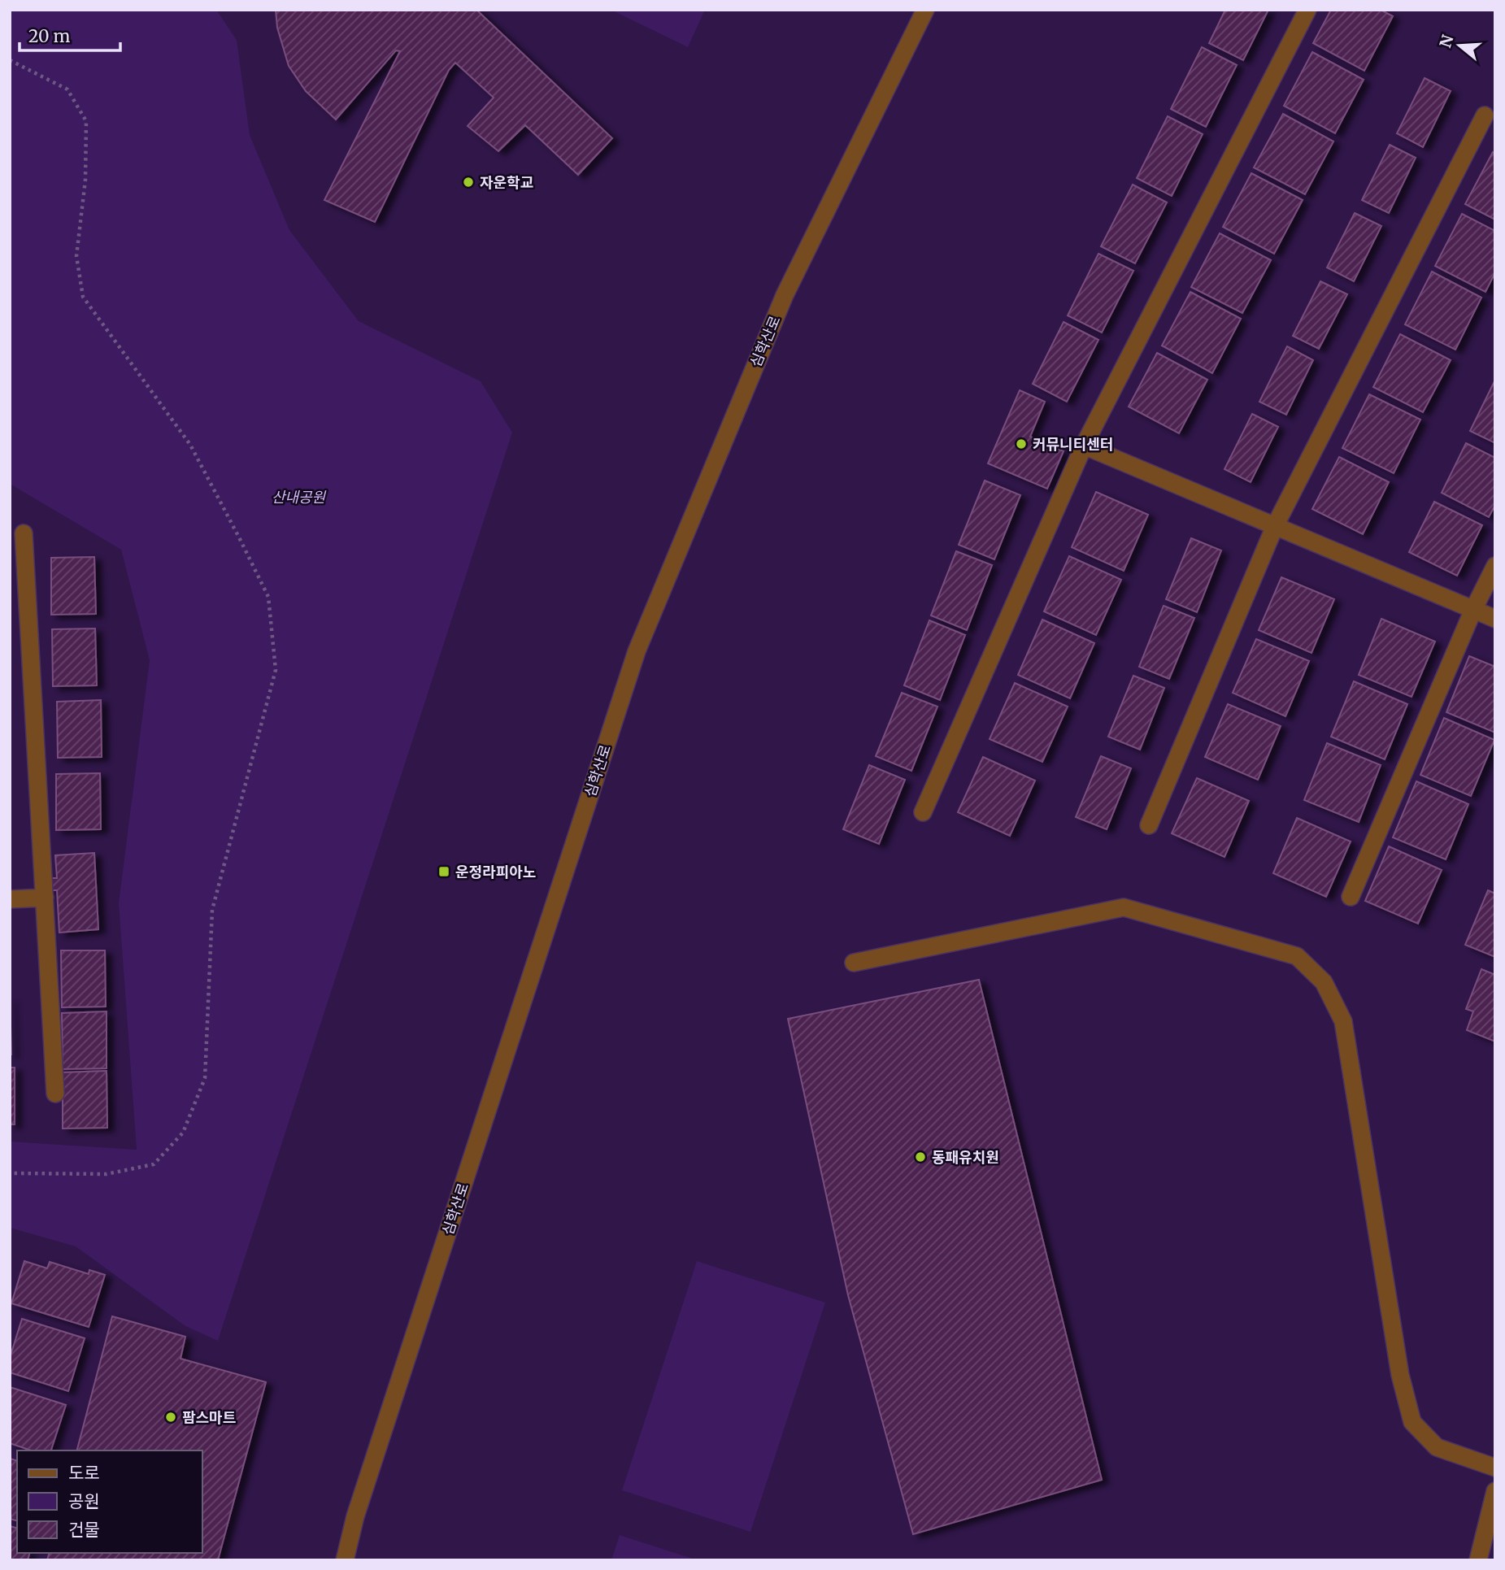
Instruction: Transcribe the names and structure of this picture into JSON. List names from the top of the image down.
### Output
{
  "streets": {
    "street": ["심학산로"]
  },
  "parks": ["산내공원"],
  "places": {
    "other": [
      "자운학교",
      "커뮤니티센터",
      "동패유치원",
      "팜스마트"
    ],
    "transit": ["운정라피아노"]
  },
  "legend": ["도로", "공원", "건물"],
  "scale_bar": "20 m",
  "north": "left"
}
